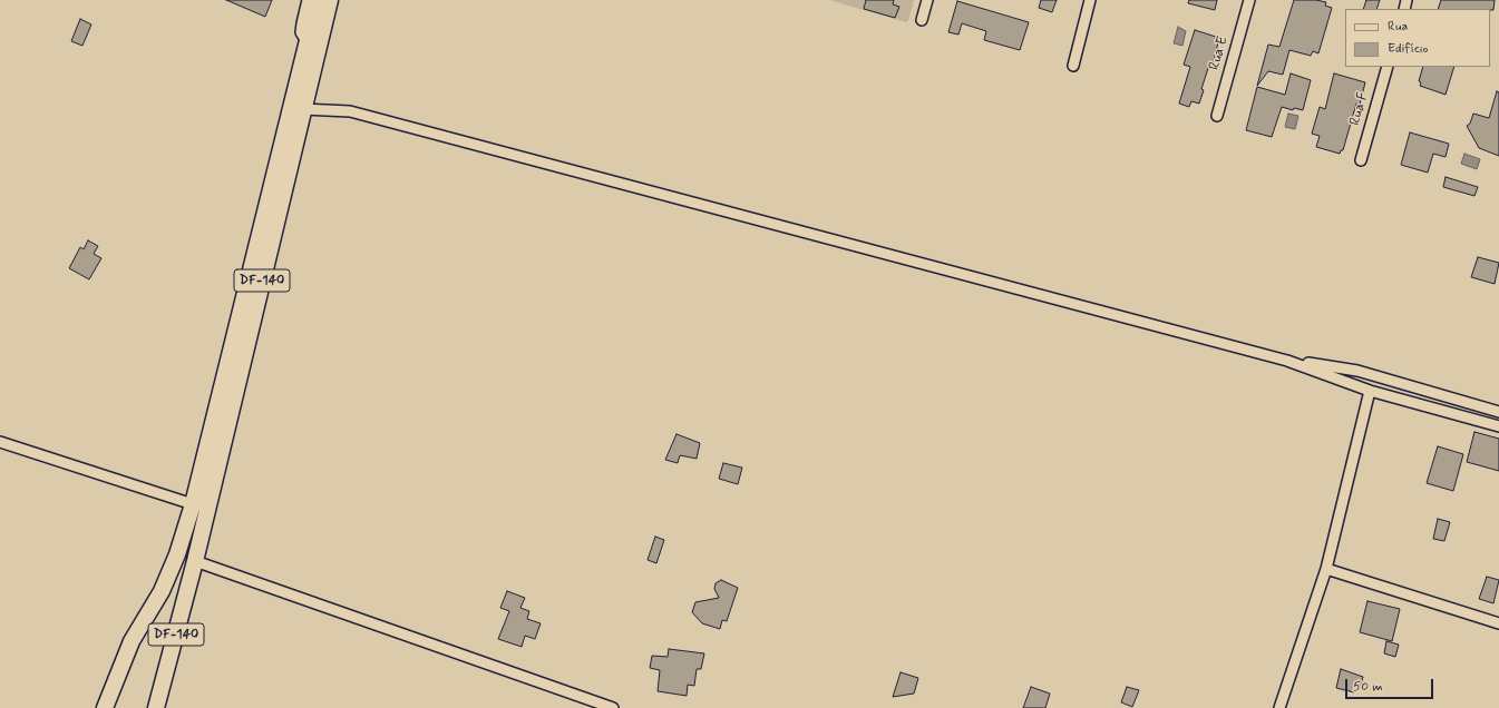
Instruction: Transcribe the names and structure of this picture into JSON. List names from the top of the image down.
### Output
{
  "streets": {
    "main road": ["DF-140"],
    "street": ["Rua E", "Rua F"]
  },
  "legend": ["Rua", "Edifício"],
  "scale_bar": "50 m"
}
